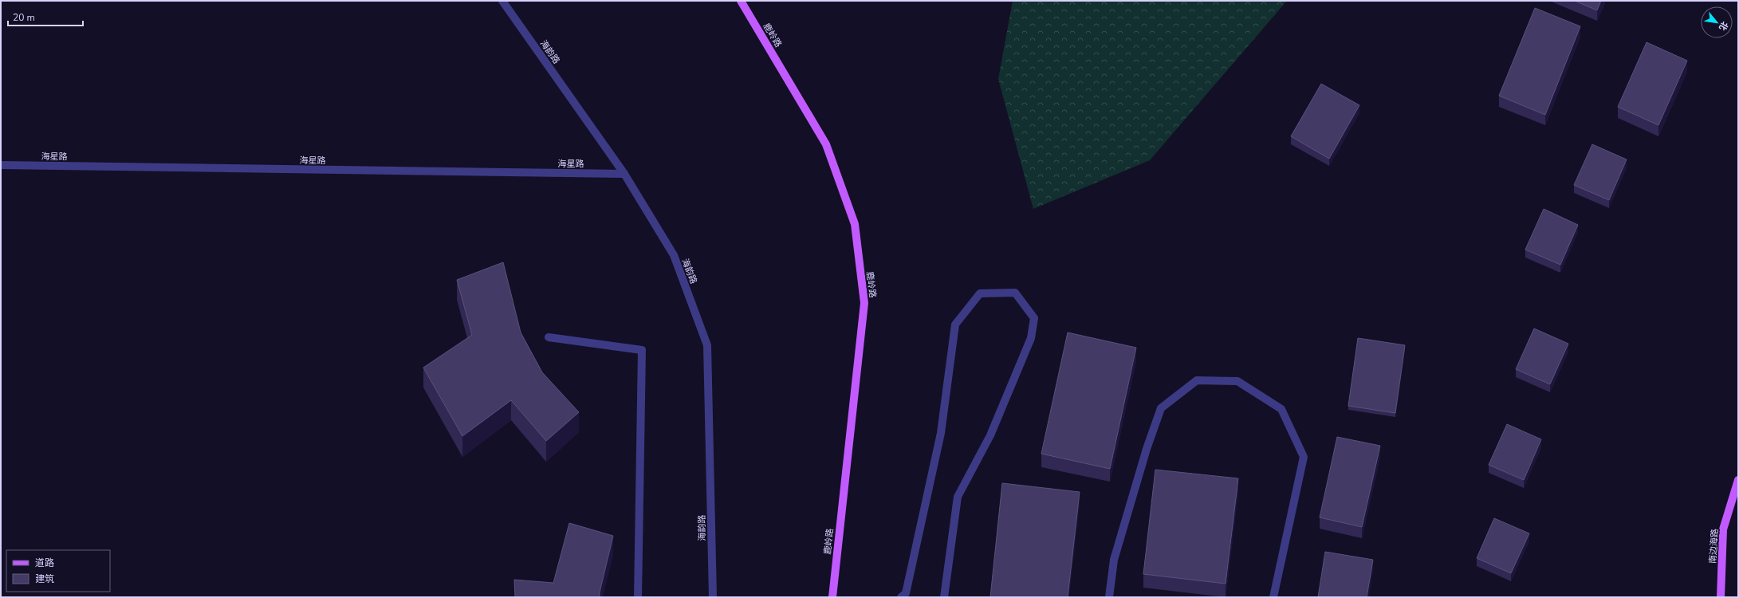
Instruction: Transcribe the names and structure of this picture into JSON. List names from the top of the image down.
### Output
{
  "streets": {
    "main road": ["鹿岭路", "南边海路"],
    "street": ["海韵路", "海星路"]
  },
  "crossings": [
    ["海韵路", "海星路"]
  ],
  "legend": ["道路", "建筑"],
  "scale_bar": "20 m",
  "north": "bottom right"
}
